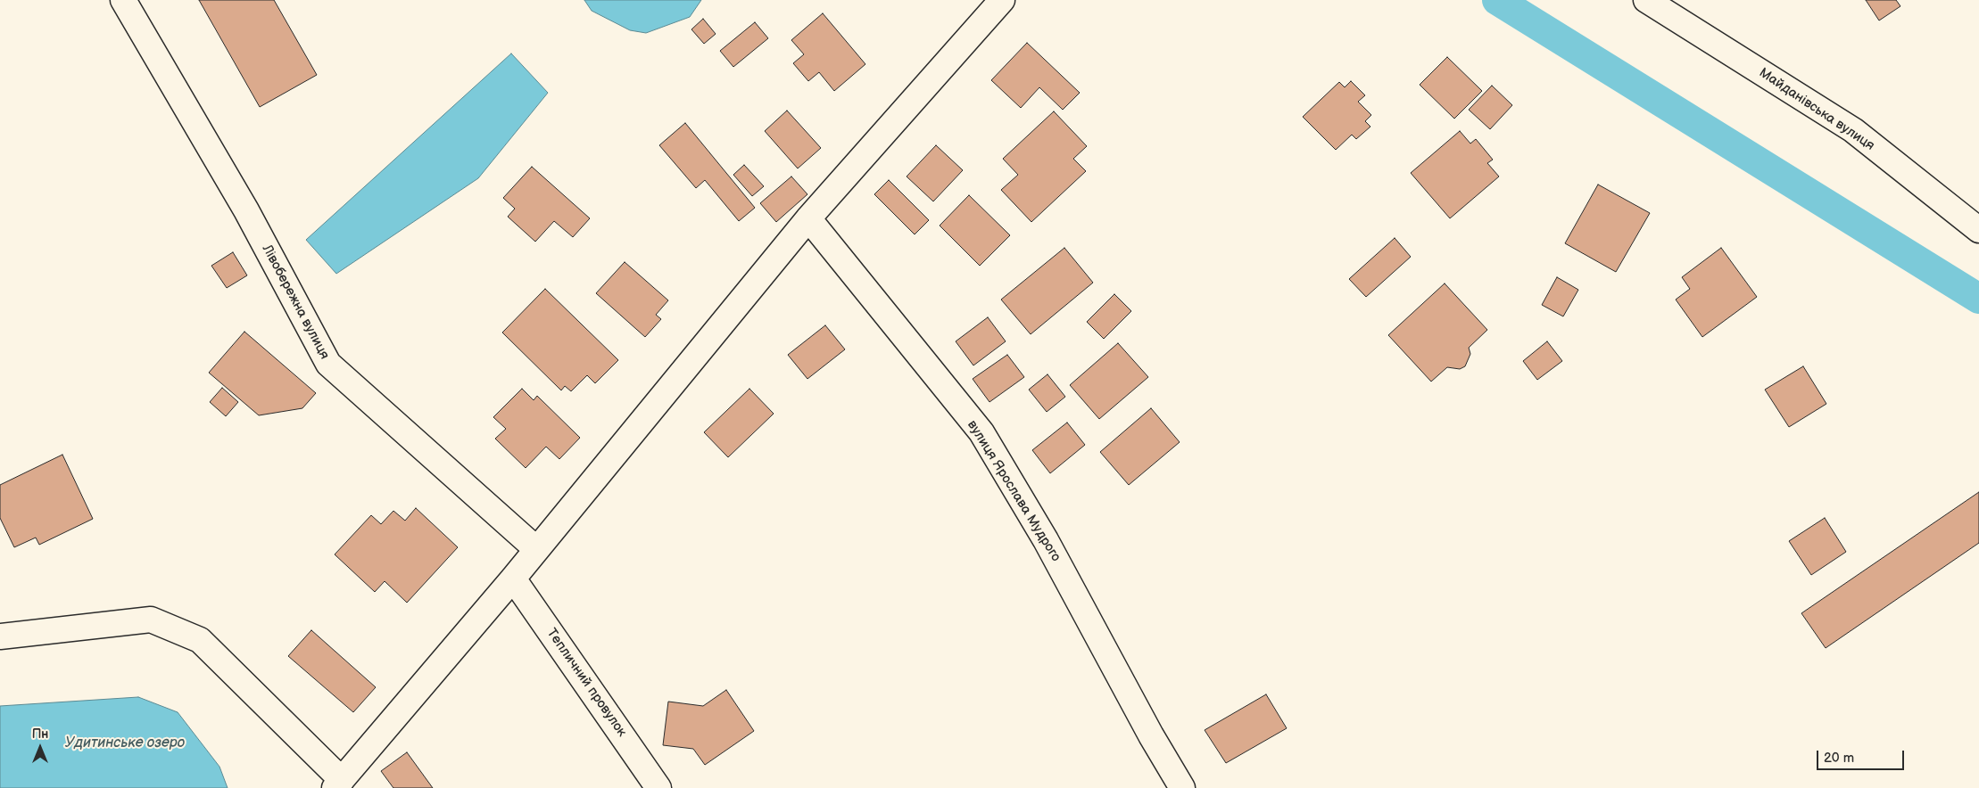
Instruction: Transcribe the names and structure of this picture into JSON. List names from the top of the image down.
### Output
{
  "streets": {
    "street": [
      "Майданівська вулиця",
      "Лівобережна вулиця",
      "вулиця Ярослава Мудрого",
      "Тепличний провулок"
    ]
  },
  "water": ["Удитинське озеро"],
  "scale_bar": "20 m",
  "north": "top"
}
